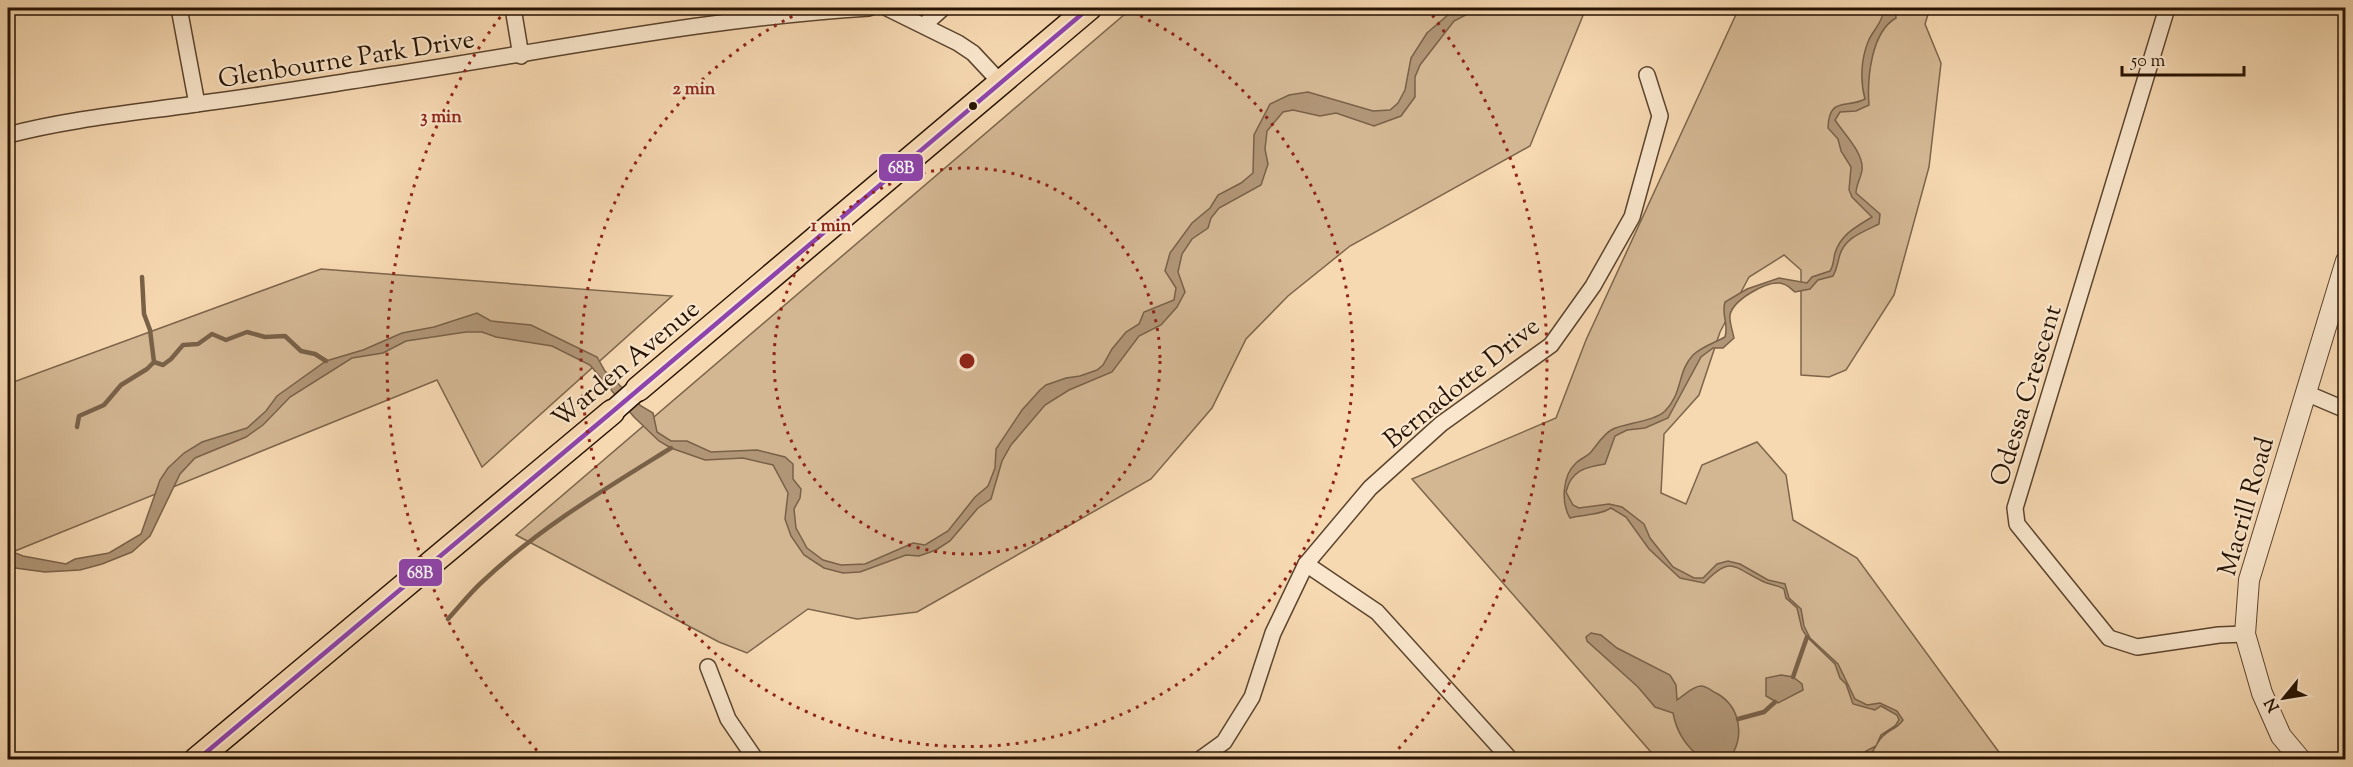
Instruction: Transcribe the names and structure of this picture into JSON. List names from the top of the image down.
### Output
{
  "streets": {
    "main road": ["Warden Avenue"],
    "street": [
      "Glenbourne Park Drive",
      "Bernadotte Drive",
      "Odessa Crescent",
      "Macrill Road"
    ]
  },
  "crossings": [
    ["Odessa Crescent", "Macrill Road"]
  ],
  "lines": ["transit line 68B"],
  "scale_bar": "50 m",
  "north": "bottom left",
  "rings": ["2 min", "3 min", "1 min"]
}
